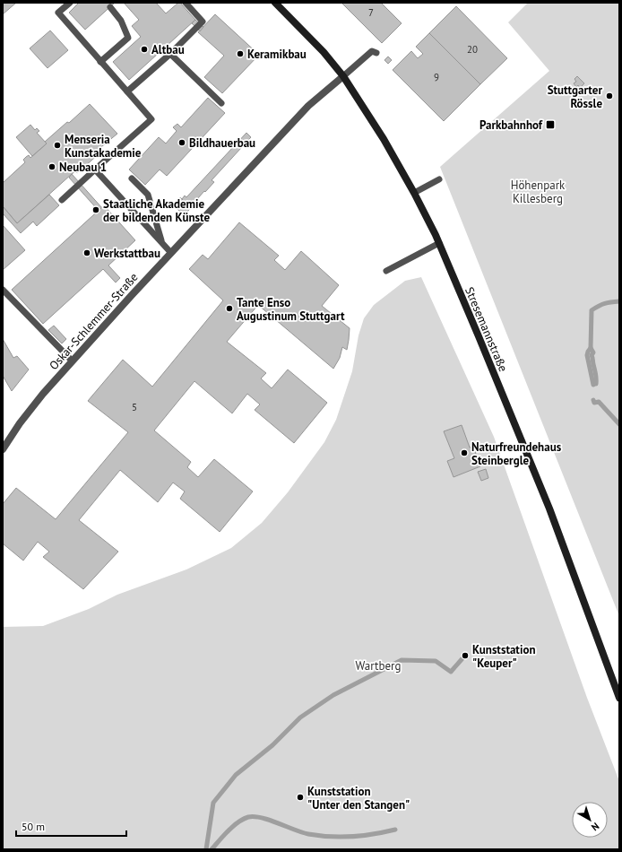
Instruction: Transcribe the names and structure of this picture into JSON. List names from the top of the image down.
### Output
{
  "streets": {
    "main road": ["Stresemannstraße"],
    "street": ["Oskar-Schlemmer-Straße"]
  },
  "crossings": [
    ["Oskar-Schlemmer-Straße", "Stresemannstraße"]
  ],
  "parks": ["Höhenpark Killesberg", "Wartberg"],
  "places": {
    "other": [
      "Altbau",
      "Keramikbau",
      "Stuttgarter Rössle",
      "Bildhauerbau",
      "Menseria Kunstakademie",
      "Neubau 1",
      "Staatliche Akademie der bildenden Künste",
      "Werkstattbau",
      "Tante Enso Augustinum Stuttgart",
      "Naturfreundehaus Steinbergle",
      "Kunststation \"Keuper\"",
      "Kunststation \"Unter den Stangen\""
    ],
    "transit": ["Parkbahnhof"]
  },
  "house_numbers": [
    "7",
    "20",
    "9",
    "5"
  ],
  "scale_bar": "50 m",
  "north": "bottom right"
}
